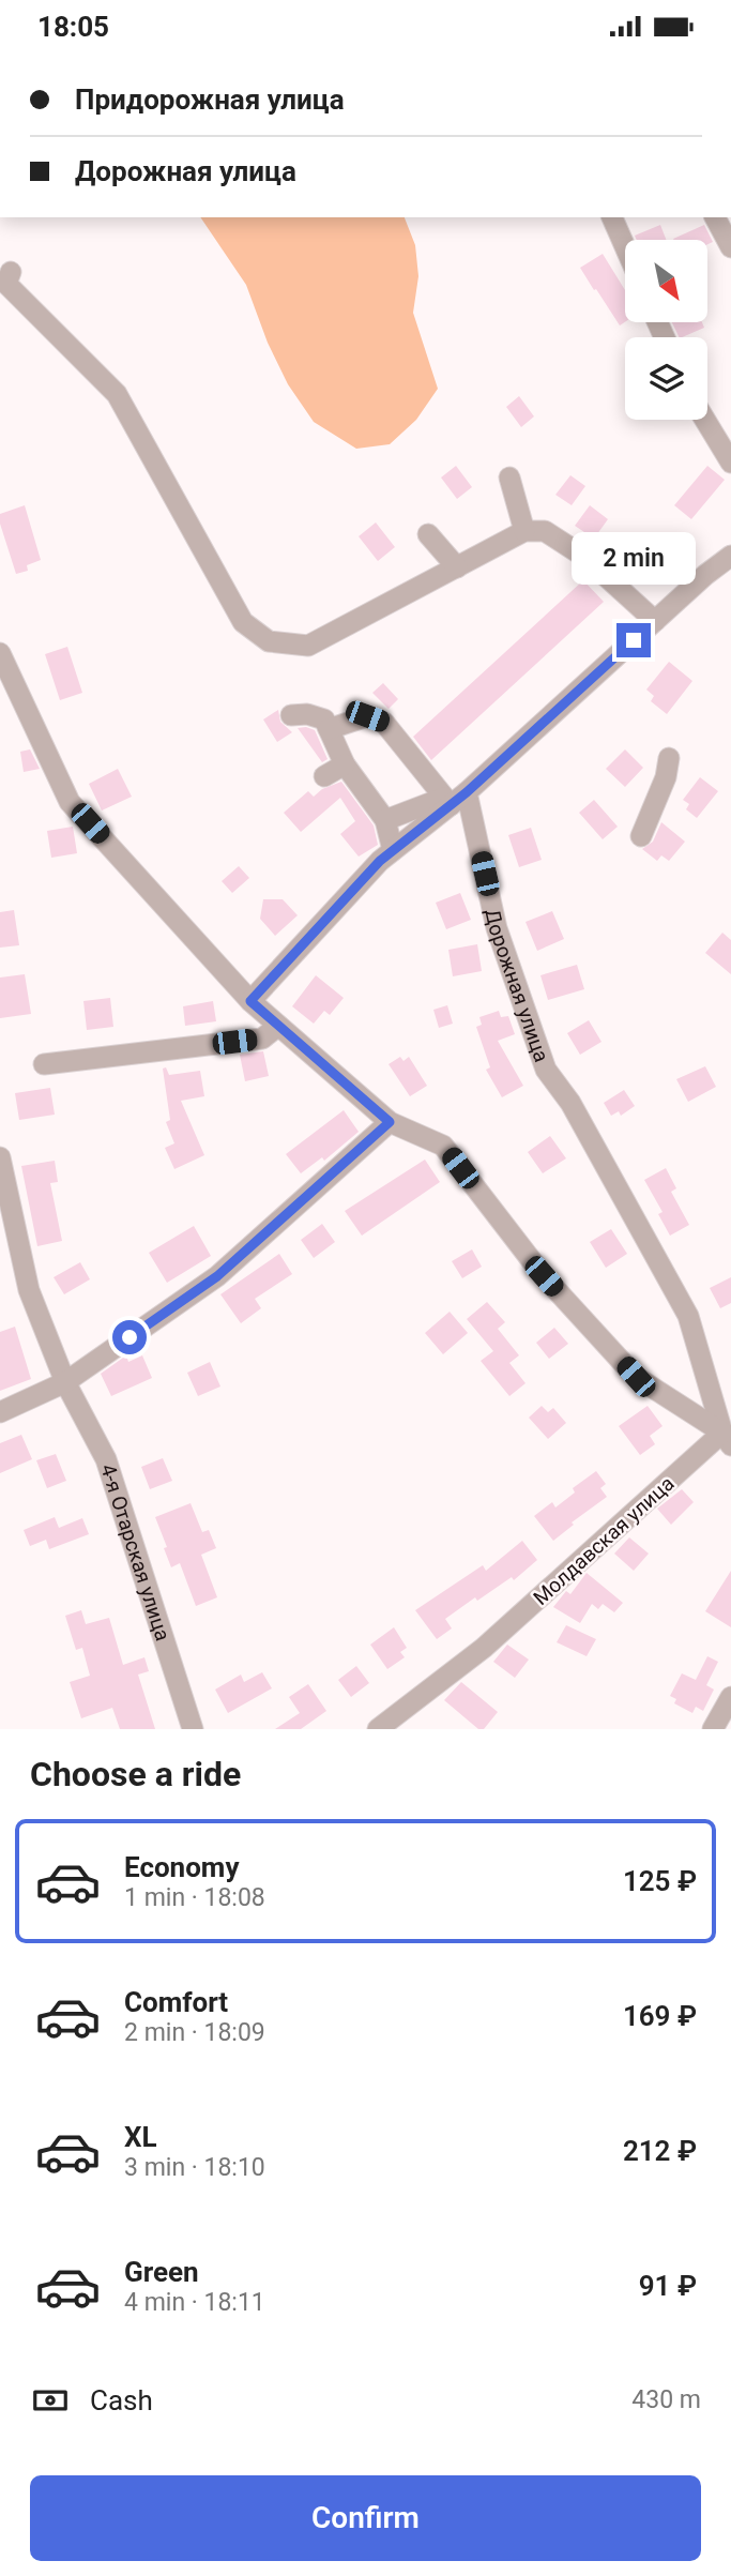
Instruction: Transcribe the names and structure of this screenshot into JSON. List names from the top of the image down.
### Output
{
  "streets": {
    "street": ["Дорожная улица", "Молдавская улица", "4-я Отарская улица"]
  },
  "crossings": [
    ["Дорожная улица", "Молдавская улица"]
  ],
  "north": "bottom right",
  "page": {
    "status": "18:05",
    "banner": ["Придорожная улица", "Дорожная улица"],
    "bubble": "2 min",
    "heading": "Choose a ride",
    "list": [
      {
        "name": "Economy",
        "note": "1 min · 18:08",
        "value": "125 ₽"
      },
      {
        "name": "Comfort",
        "note": "2 min · 18:09",
        "value": "169 ₽"
      },
      {
        "name": "XL",
        "note": "3 min · 18:10",
        "value": "212 ₽"
      },
      {
        "name": "Green",
        "note": "4 min · 18:11",
        "value": "91 ₽"
      }
    ],
    "pay": ["Cash", "430 m"],
    "buttons": "Confirm"
  }
}
